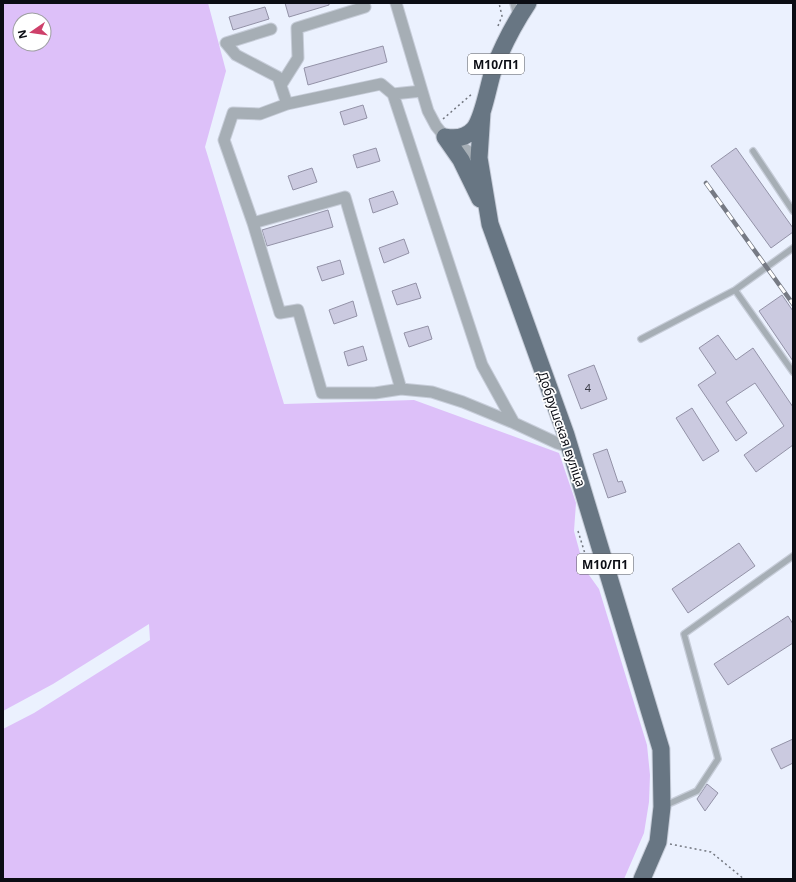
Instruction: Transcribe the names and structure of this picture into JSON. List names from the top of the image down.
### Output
{
  "streets": {
    "main road": ["М10/П1", "Добрушская вуліца"]
  },
  "crossings": [
    ["М10/П1", "Добрушская вуліца"]
  ],
  "house_numbers": ["4"],
  "north": "left"
}
